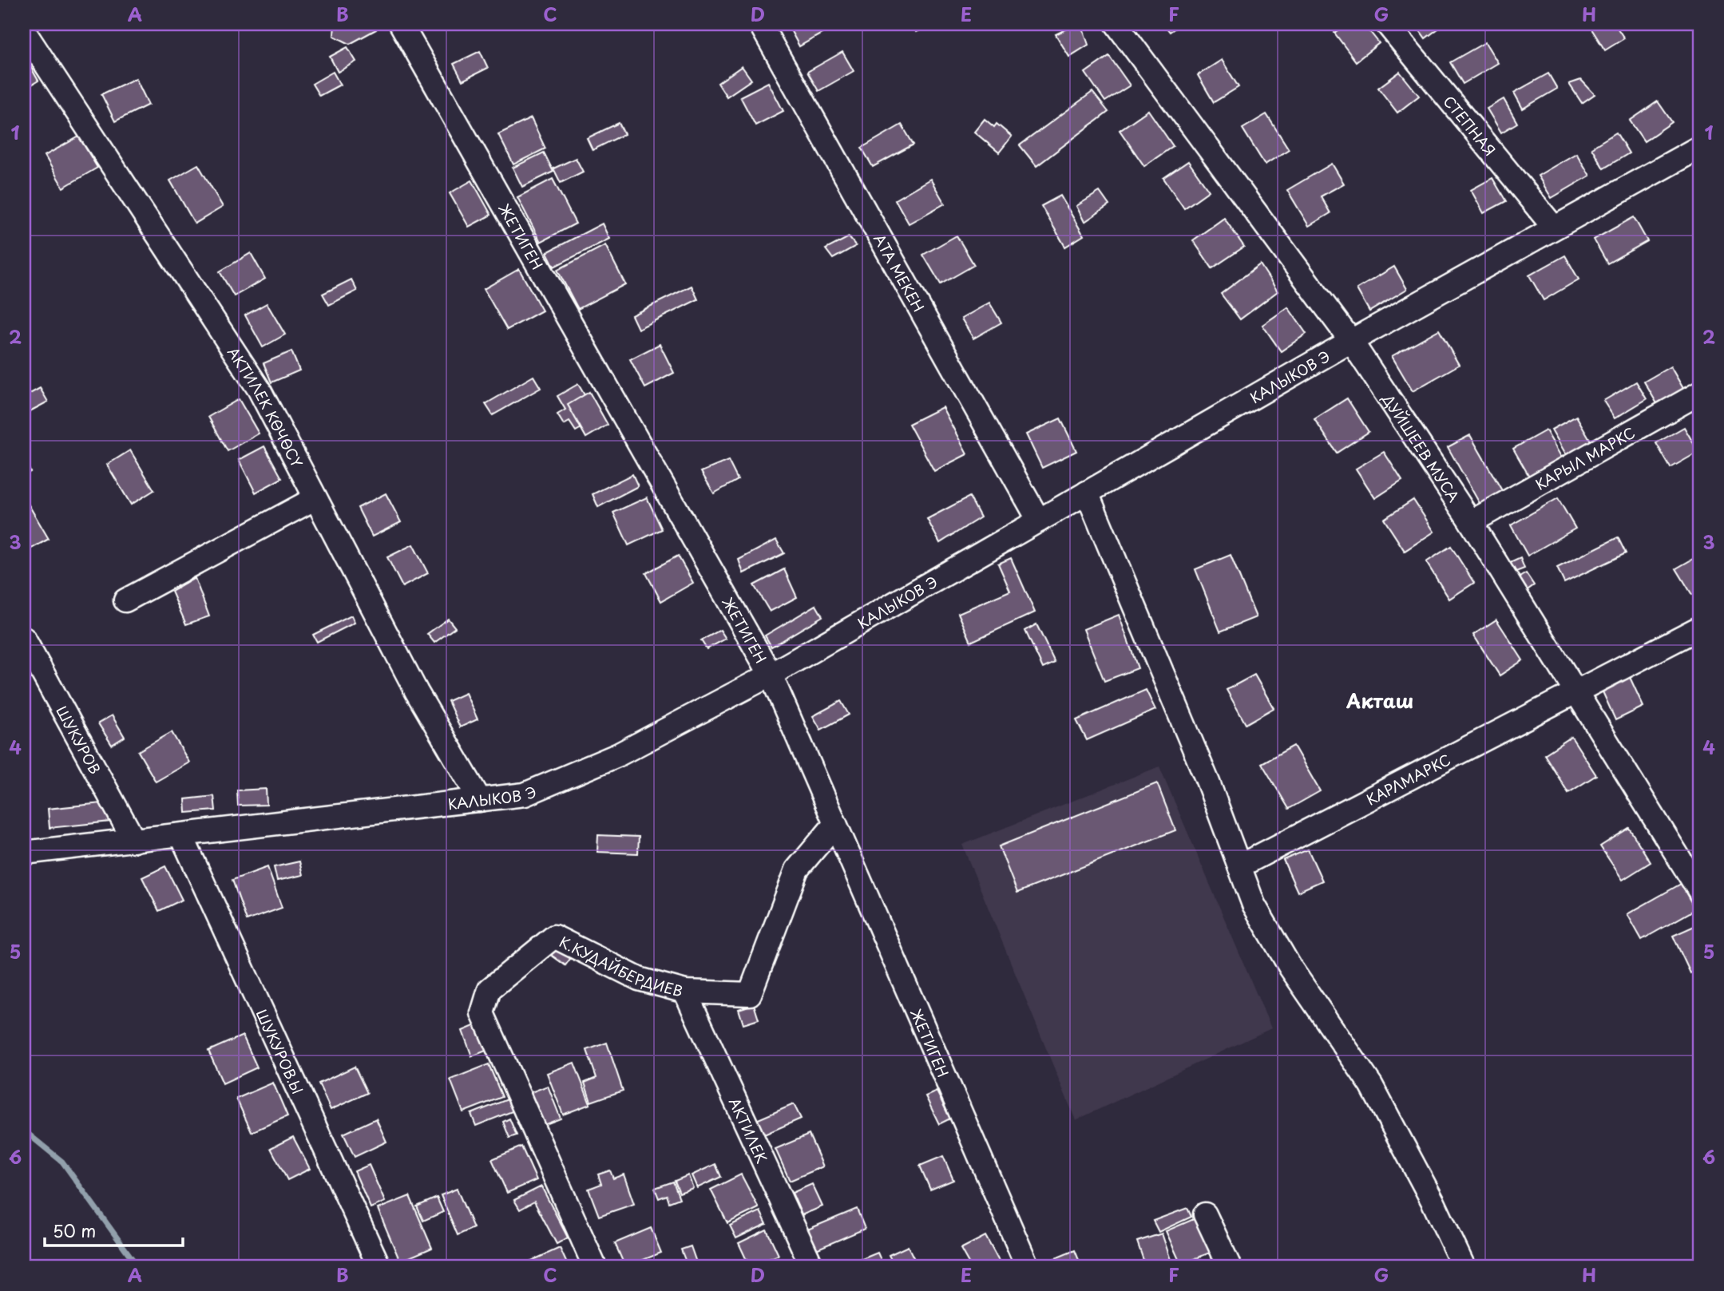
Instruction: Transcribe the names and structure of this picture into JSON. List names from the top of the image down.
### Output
{
  "streets": {
    "street": [
      "СТЕПНАЯ",
      "ЖЕТИГЕН",
      "АТА МЕКЕН",
      "КАЛЫКОВ Э",
      "АКТИЛЕК КӨЧӨСҮ",
      "ДУЙШЕЕВ МУСА",
      "КАРЫЛ МАРКС",
      "ШУКУРОВ",
      "КАРЛМАРКС",
      "К.КУДАЙБЕРДИЕВ",
      "ШУКУРОВ.Ы",
      "АКТИЛЕК"
    ]
  },
  "crossings": [
    ["СТЕПНАЯ", "КАЛЫКОВ Э"],
    ["ЖЕТИГЕН", "КАЛЫКОВ Э"],
    ["ЖЕТИГЕН", "К.КУДАЙБЕРДИЕВ"],
    ["АТА МЕКЕН", "КАЛЫКОВ Э"],
    ["КАЛЫКОВ Э", "АКТИЛЕК КӨЧӨСҮ"],
    ["КАЛЫКОВ Э", "ДУЙШЕЕВ МУСА"],
    ["КАЛЫКОВ Э", "ШУКУРОВ"],
    ["КАЛЫКОВ Э", "ШУКУРОВ.Ы"],
    ["ДУЙШЕЕВ МУСА", "КАРЫЛ МАРКС"],
    ["ДУЙШЕЕВ МУСА", "КАРЛМАРКС"],
    ["К.КУДАЙБЕРДИЕВ", "АКТИЛЕК"]
  ],
  "districts": ["Акташ"],
  "scale_bar": "50 m",
  "grid": {
    "columns": [
      "A",
      "B",
      "C",
      "D",
      "E",
      "F",
      "G",
      "H"
    ],
    "rows": [
      "1",
      "2",
      "3",
      "4",
      "5",
      "6"
    ]
  }
}
